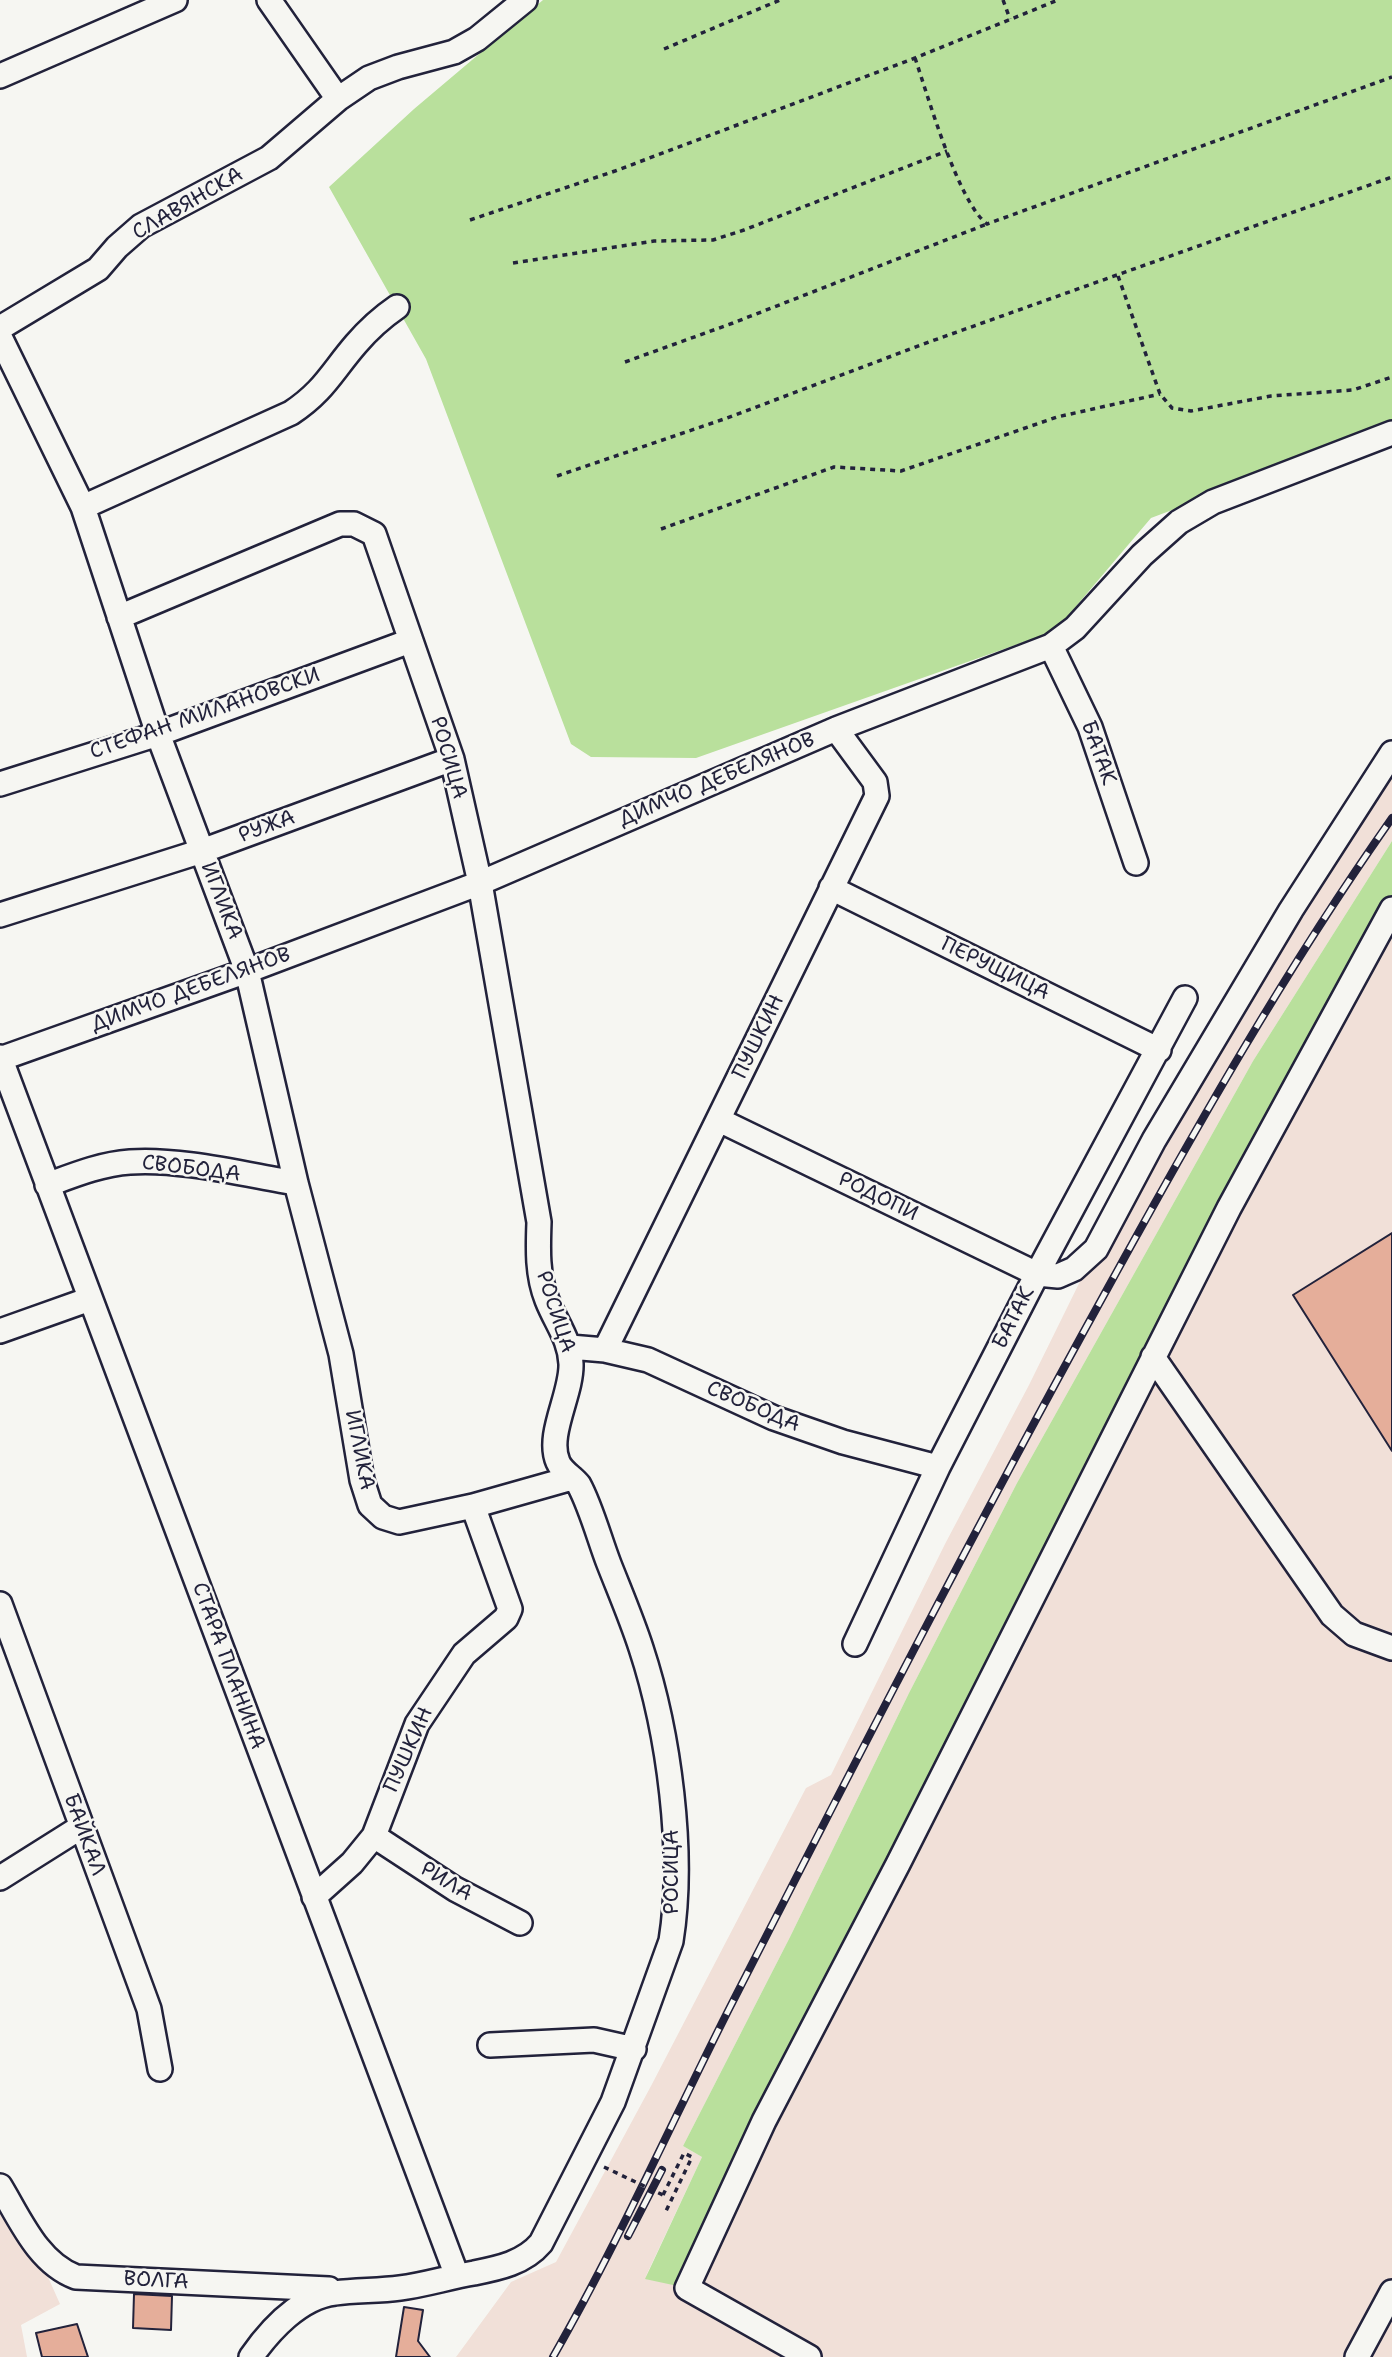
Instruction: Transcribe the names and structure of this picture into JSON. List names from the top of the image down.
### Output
{
  "streets": {
    "street": [
      "СЛАВЯНСКА",
      "СТЕФАН МИЛАНОВСКИ",
      "БАТАК",
      "РОСИЦА",
      "ДИМЧО ДЕБЕЛЯНОВ",
      "РУЖА",
      "ИГЛИКА",
      "ПЕРУЩИЦА",
      "ПУШКИН",
      "СВОБОДА",
      "РОДОПИ",
      "СТАРА ПЛАНИНА",
      "БАЙКАЛ",
      "РИЛА",
      "ВОЛГА"
    ]
  },
  "crossings": [
    ["СТЕФАН МИЛАНОВСКИ", "РОСИЦА"],
    ["СТЕФАН МИЛАНОВСКИ", "ИГЛИКА"],
    ["БАТАК", "ДИМЧО ДЕБЕЛЯНОВ"],
    ["БАТАК", "ПЕРУЩИЦА"],
    ["БАТАК", "СВОБОДА"],
    ["БАТАК", "РОДОПИ"],
    ["РОСИЦА", "ДИМЧО ДЕБЕЛЯНОВ"],
    ["РОСИЦА", "РУЖА"],
    ["РОСИЦА", "ИГЛИКА"],
    ["РОСИЦА", "СВОБОДА"],
    ["РОСИЦА", "СТАРА ПЛАНИНА"],
    ["РОСИЦА", "ВОЛГА"],
    ["ДИМЧО ДЕБЕЛЯНОВ", "ИГЛИКА"],
    ["ДИМЧО ДЕБЕЛЯНОВ", "ПУШКИН"],
    ["ДИМЧО ДЕБЕЛЯНОВ", "СТАРА ПЛАНИНА"],
    ["РУЖА", "ИГЛИКА"],
    ["ИГЛИКА", "ПУШКИН"],
    ["ИГЛИКА", "СВОБОДА"],
    ["ПЕРУЩИЦА", "ПУШКИН"],
    ["ПУШКИН", "СВОБОДА"],
    ["ПУШКИН", "РОДОПИ"],
    ["ПУШКИН", "СТАРА ПЛАНИНА"],
    ["ПУШКИН", "РИЛА"],
    ["СВОБОДА", "СТАРА ПЛАНИНА"]
  ]
}
